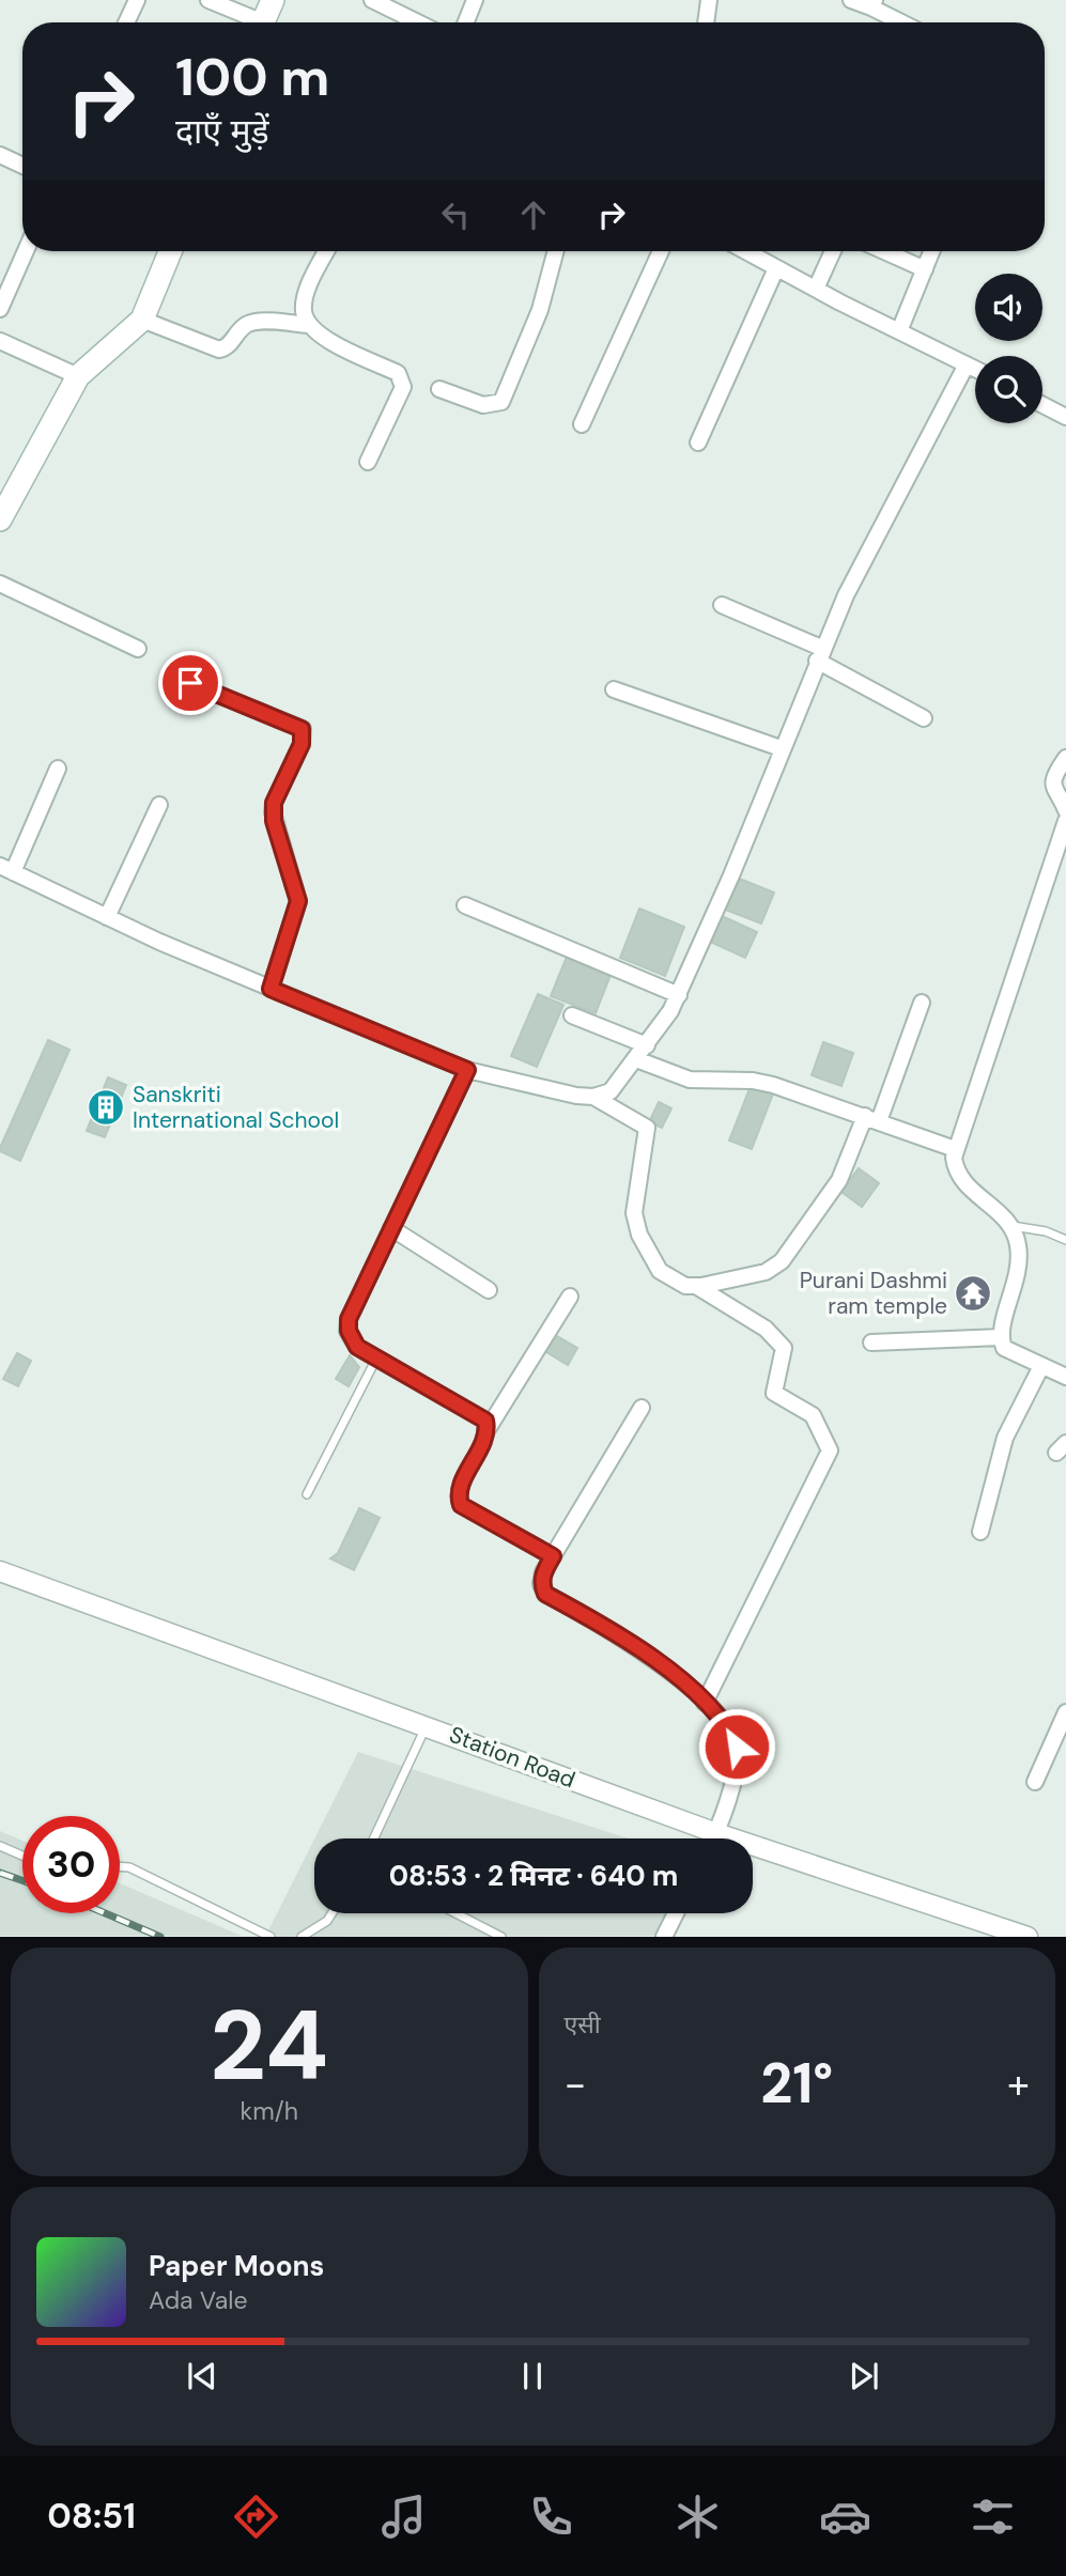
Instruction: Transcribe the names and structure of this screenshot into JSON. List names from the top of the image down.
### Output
{
  "streets": {
    "street": ["Station Road"]
  },
  "places": {
    "building": ["Sanskriti International School"],
    "temple": ["Purani Dashmi ram temple"]
  },
  "page": {
    "turn": ["100 m", "दाएँ मुड़ें"],
    "limit": "30",
    "trip": "08:53 · 2 मिनट · 640 m",
    "tile": [
      ["24", "km/h"],
      "एसी"
    ],
    "heat": ["−", "21°", "+"],
    "song": ["Paper Moons", "Ada Vale"],
    "tabs": "08:51"
  }
}
